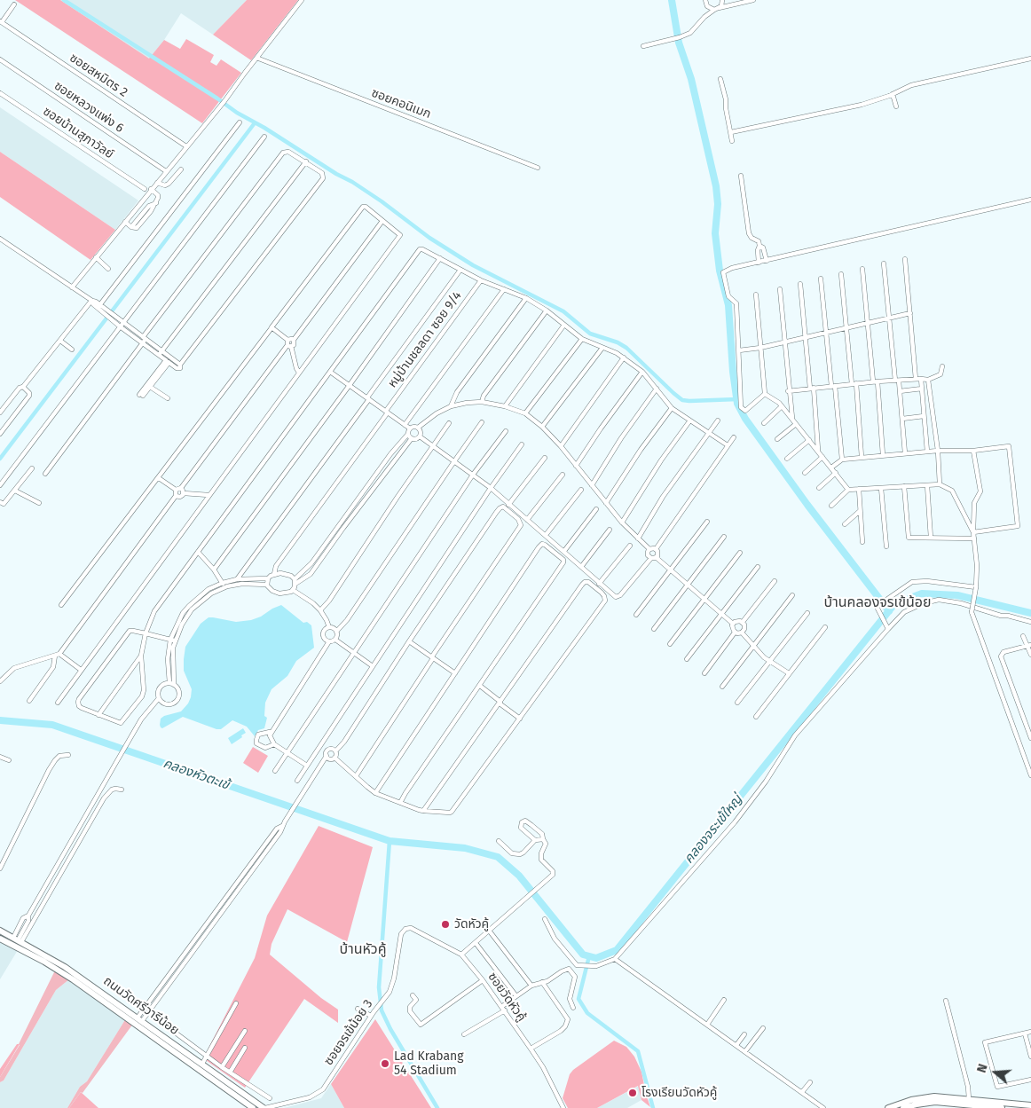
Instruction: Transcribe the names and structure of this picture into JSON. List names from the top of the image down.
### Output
{
  "streets": {
    "main road": ["ถนนวัดศรีวารีน้อย"],
    "street": [
      "ซอยสหมิตร 2",
      "ซอยคอนิเมก",
      "ซอยหลวงแพ่ง 6",
      "ซอยบ้านสุภาวัลย์",
      "หมู่บ้านชลลดา ซอย 9/4",
      "ซอยวัดหัวคู้",
      "ซอยจรเข้น้อย 3"
    ]
  },
  "crossings": [
    ["ซอยวัดหัวคู้", "ซอยจรเข้น้อย 3"],
    ["ถนนวัดศรีวารีน้อย", "ซอยจรเข้น้อย 3"]
  ],
  "districts": ["บ้านคลองจรเข้น้อย", "บ้านหัวคู้"],
  "water": ["คลองหัวตะเข้", "คลองจระเข้ใหญ่"],
  "places": ["วัดหัวคู้", "Lad Krabang 54 Stadium", "โรงเรียนวัดหัวคู้"],
  "north": "left"
}
